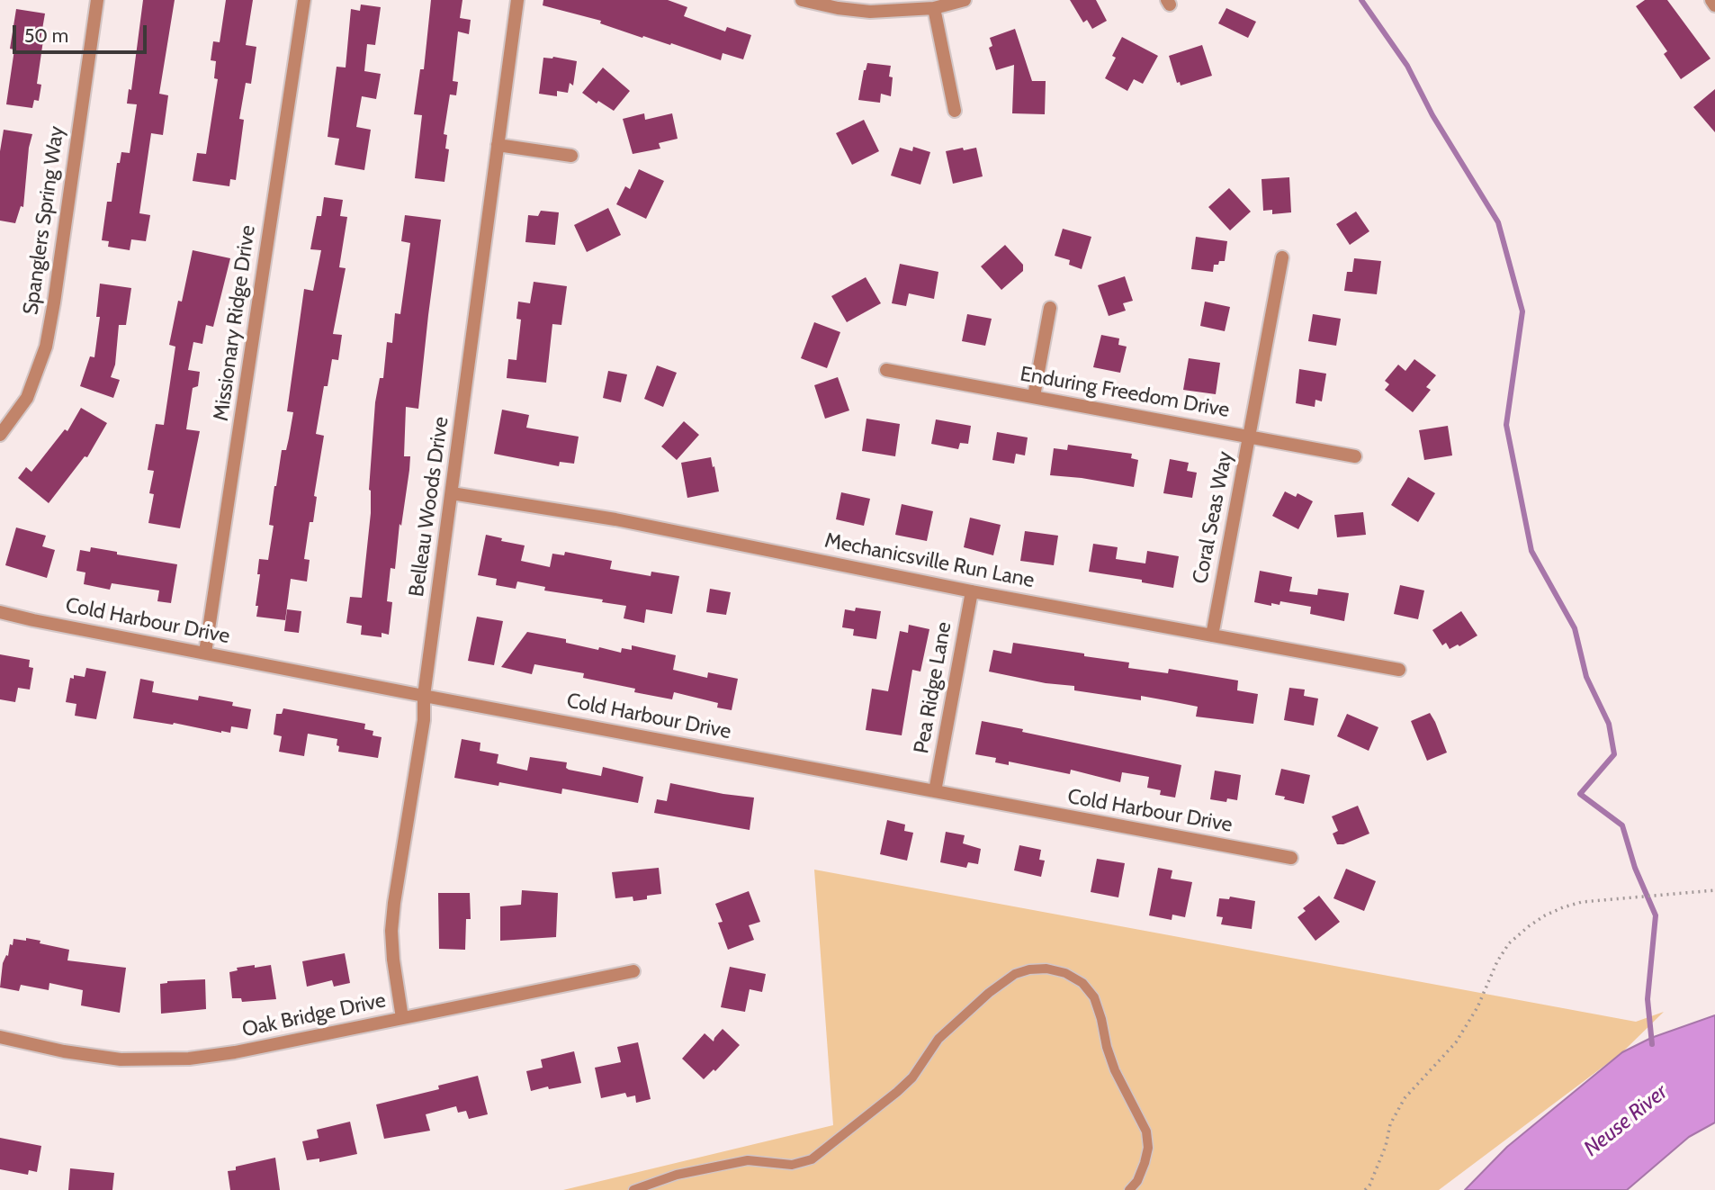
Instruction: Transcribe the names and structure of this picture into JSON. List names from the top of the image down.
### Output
{
  "streets": {
    "street": [
      "Spanglers Spring Way",
      "Missionary Ridge Drive",
      "Enduring Freedom Drive",
      "Belleau Woods Drive",
      "Coral Seas Way",
      "Mechanicsville Run Lane",
      "Cold Harbour Drive",
      "Pea Ridge Lane",
      "Oak Bridge Drive"
    ]
  },
  "crossings": [
    ["Missionary Ridge Drive", "Cold Harbour Drive"],
    ["Enduring Freedom Drive", "Coral Seas Way"],
    ["Belleau Woods Drive", "Mechanicsville Run Lane"],
    ["Belleau Woods Drive", "Cold Harbour Drive"],
    ["Belleau Woods Drive", "Oak Bridge Drive"],
    ["Coral Seas Way", "Mechanicsville Run Lane"],
    ["Mechanicsville Run Lane", "Pea Ridge Lane"],
    ["Cold Harbour Drive", "Pea Ridge Lane"]
  ],
  "water": ["Neuse River"],
  "scale_bar": "50 m"
}
